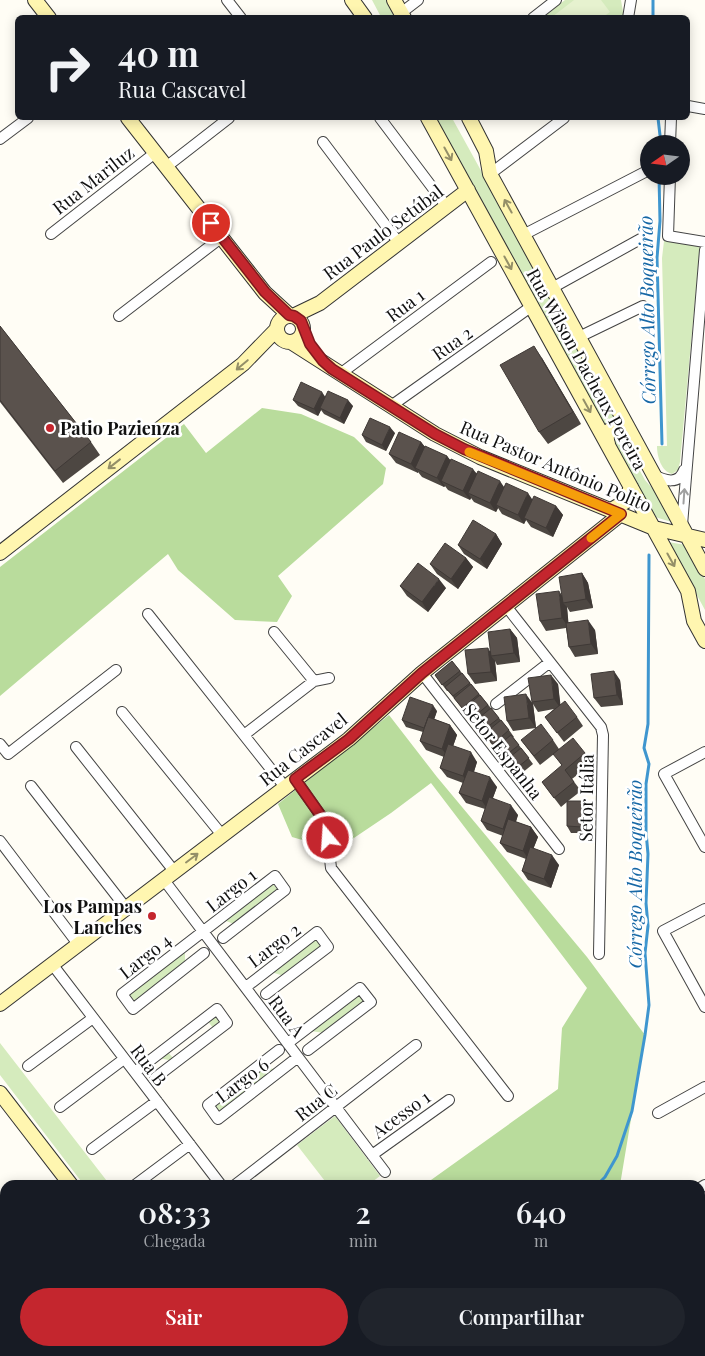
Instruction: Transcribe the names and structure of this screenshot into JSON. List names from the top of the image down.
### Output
{
  "streets": {
    "main road": [
      "Rua Paulo Setúbal",
      "Rua Wilson Dacheux Pereira",
      "Rua Pastor Antônio Polito",
      "Rua Cascavel"
    ],
    "street": [
      "Rua Mariluz",
      "Rua 1",
      "Rua 2",
      "Setor Espanha",
      "Setor Itália",
      "Largo 1",
      "Largo 2",
      "Largo 4",
      "Rua A",
      "Rua B",
      "Largo 6",
      "Rua C",
      "Acesso 1"
    ]
  },
  "crossings": [
    ["Rua Mariluz", "Rua Pastor Antônio Polito"],
    ["Rua Paulo Setúbal", "Rua Wilson Dacheux Pereira"],
    ["Rua Paulo Setúbal", "Rua Pastor Antônio Polito"],
    ["Rua 1", "Rua Pastor Antônio Polito"],
    ["Rua 2", "Rua Wilson Dacheux Pereira"],
    ["Rua 2", "Rua Pastor Antônio Polito"],
    ["Rua Wilson Dacheux Pereira", "Rua Pastor Antônio Polito"],
    ["Rua Wilson Dacheux Pereira", "Rua Cascavel"],
    ["Rua Pastor Antônio Polito", "Rua Cascavel"],
    ["Rua Cascavel", "Setor Espanha"],
    ["Rua Cascavel", "Setor Itália"],
    ["Rua Cascavel", "Rua A"],
    ["Rua Cascavel", "Rua B"],
    ["Largo 1", "Largo 4"],
    ["Largo 1", "Rua A"],
    ["Largo 2", "Rua A"],
    ["Largo 4", "Rua A"],
    ["Rua A", "Largo 6"],
    ["Rua A", "Rua C"],
    ["Rua A", "Acesso 1"]
  ],
  "water": ["Córrego Alto Boqueirão"],
  "places": ["Patio Pazienza", "Los Pampas Lanches"],
  "north": "left",
  "page": {
    "turn": ["40 m", "Rua Cascavel"],
    "eta": [
      "08:33",
      "Chegada",
      "2",
      "min",
      "640",
      "m"
    ],
    "buttons": ["Sair", "Compartilhar"]
  }
}
